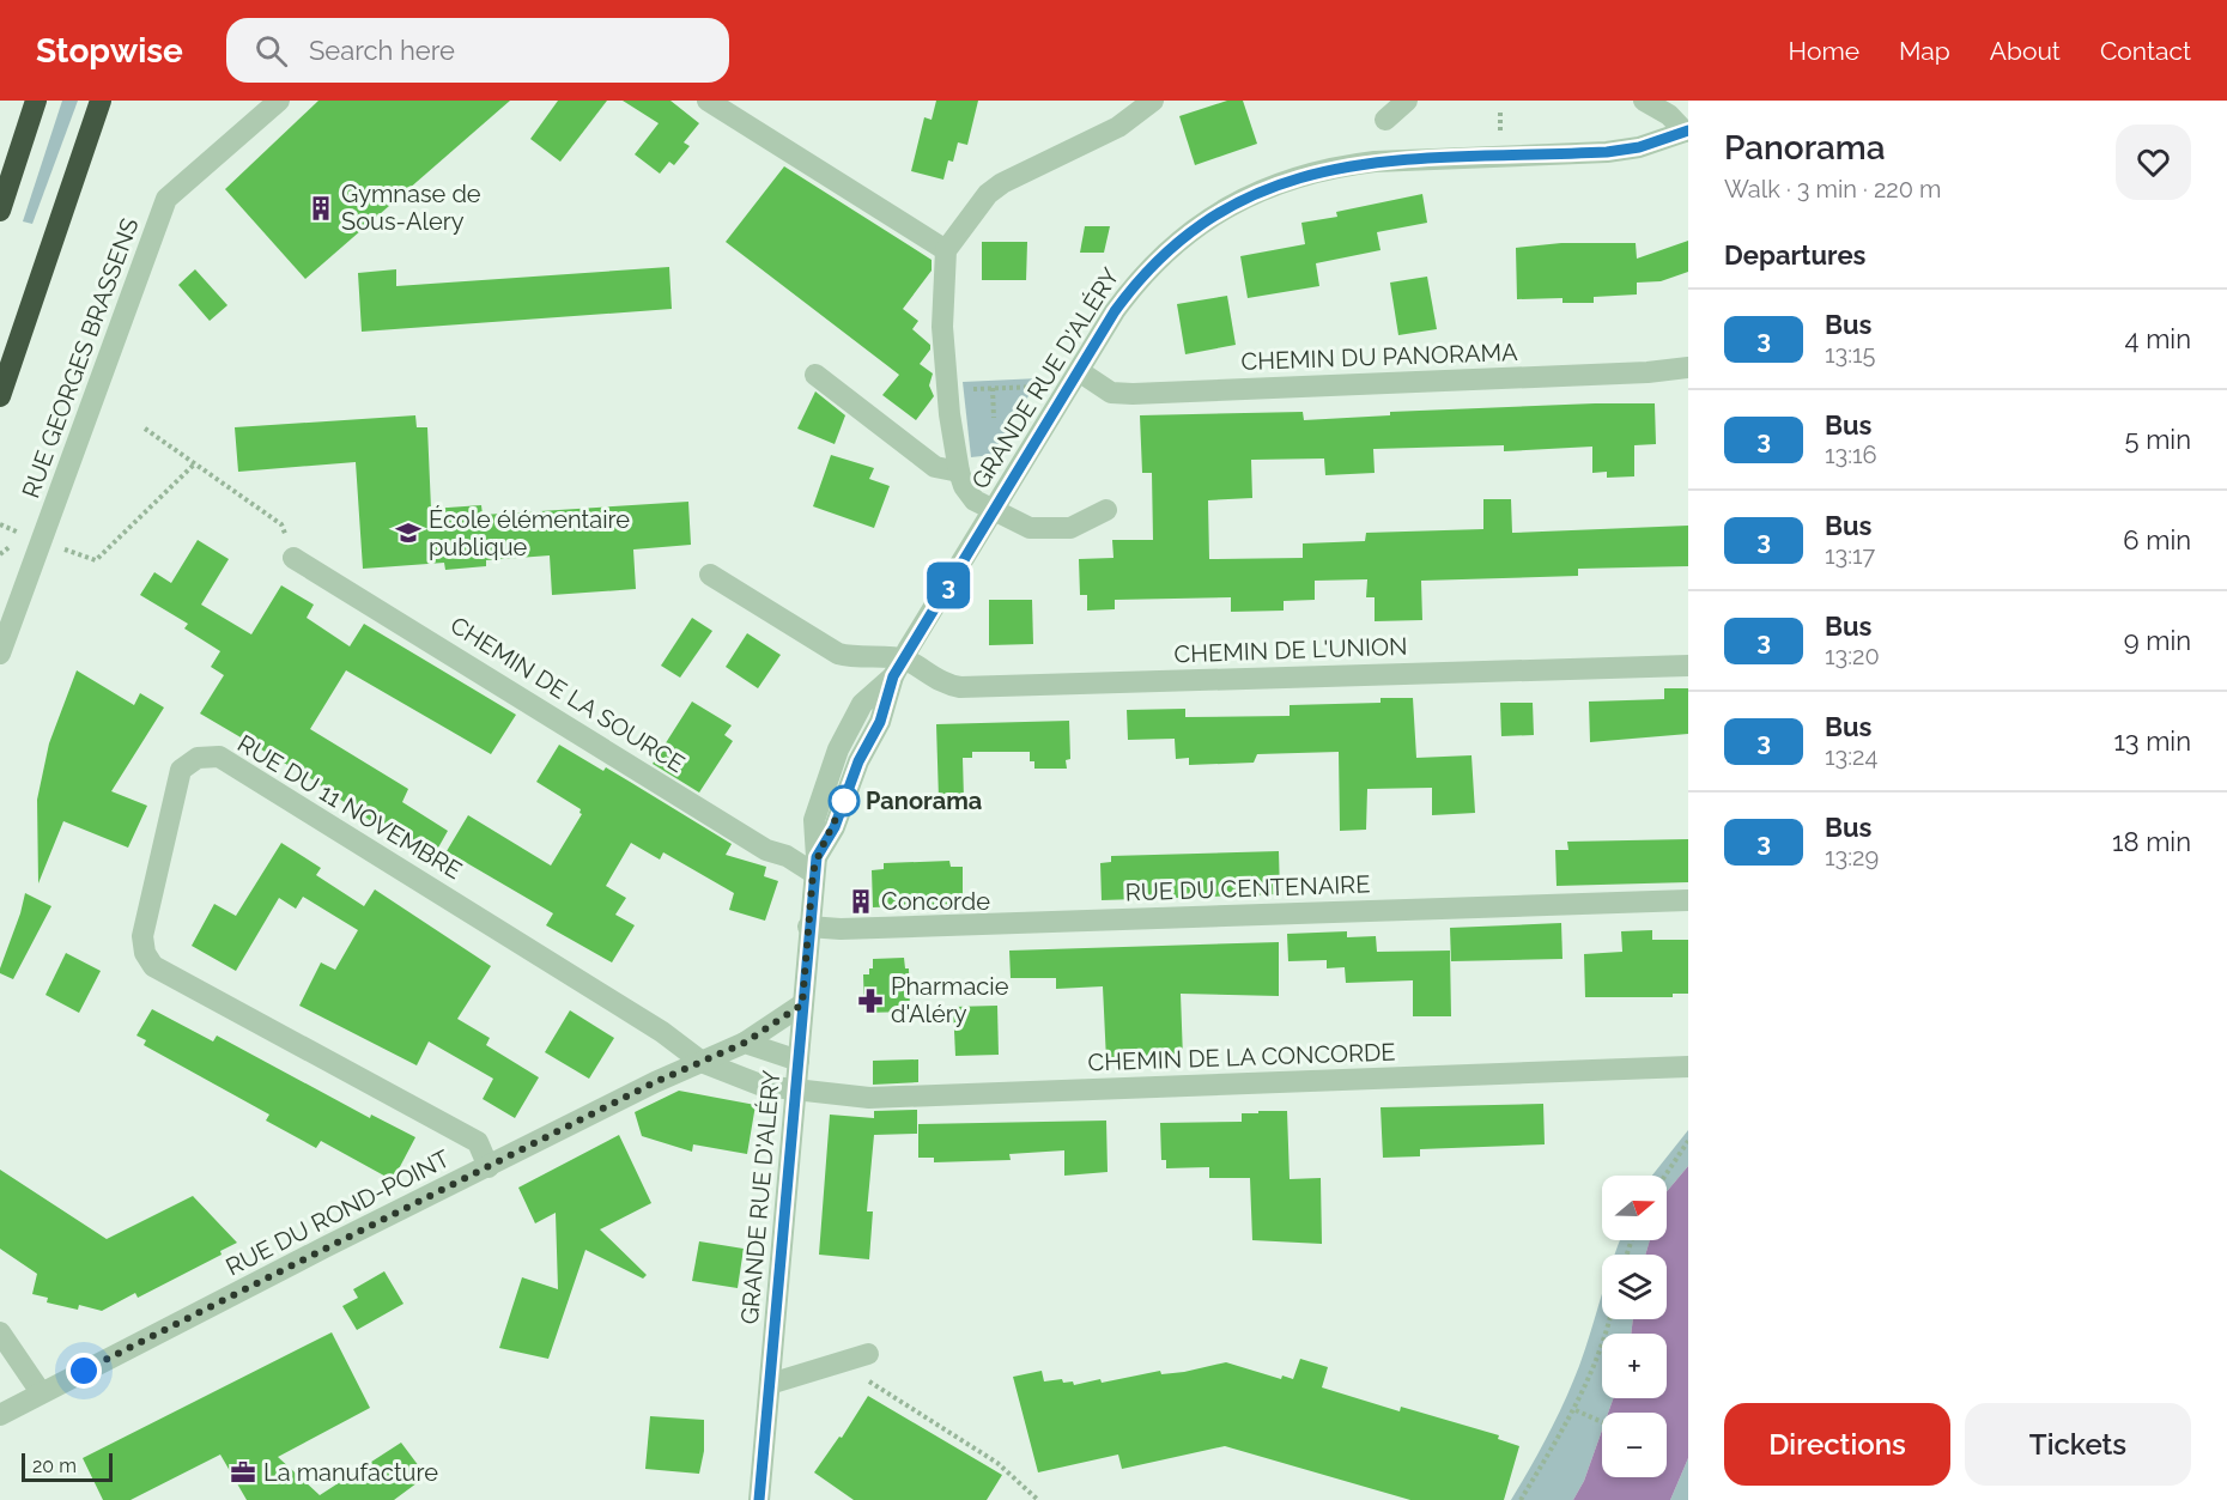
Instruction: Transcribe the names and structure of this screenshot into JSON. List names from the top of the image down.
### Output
{
  "streets": {
    "street": [
      "CHEMIN DU PANORAMA",
      "RUE GEORGES BRASSENS",
      "GRANDE RUE D'ALÉRY",
      "CHEMIN DE L'UNION",
      "CHEMIN DE LA SOURCE",
      "RUE DU 11 NOVEMBRE",
      "RUE DU CENTENAIRE",
      "CHEMIN DE LA CONCORDE",
      "RUE DU ROND-POINT"
    ]
  },
  "crossings": [
    ["CHEMIN DU PANORAMA", "GRANDE RUE D'ALÉRY"],
    ["GRANDE RUE D'ALÉRY", "CHEMIN DE L'UNION"],
    ["GRANDE RUE D'ALÉRY", "CHEMIN DE LA SOURCE"],
    ["GRANDE RUE D'ALÉRY", "RUE DU CENTENAIRE"],
    ["GRANDE RUE D'ALÉRY", "CHEMIN DE LA CONCORDE"],
    ["GRANDE RUE D'ALÉRY", "RUE DU ROND-POINT"],
    ["RUE DU 11 NOVEMBRE", "RUE DU ROND-POINT"]
  ],
  "places": {
    "building": ["Gymnase de Sous-Alery", "Concorde"],
    "school or university": ["École élémentaire publique"],
    "other": ["Panorama"],
    "pharmacy": ["Pharmacie d'Aléry"],
    "office": ["La manufacture"]
  },
  "lines": ["bus line 3"],
  "scale_bar": "20 m",
  "north": "right",
  "page": {
    "header": "Stopwise",
    "search": "Search here",
    "nav": [
      "Home",
      "Map",
      "About",
      "Contact"
    ],
    "on_map": "3",
    "heading": [
      ["Panorama", "Walk · 3 min · 220 m"],
      "Departures"
    ],
    "list": [
      {
        "mark": "3",
        "name": "Bus",
        "note": "13:15",
        "value": "4 min"
      },
      {
        "mark": "3",
        "name": "Bus",
        "note": "13:16",
        "value": "5 min"
      },
      {
        "mark": "3",
        "name": "Bus",
        "note": "13:17",
        "value": "6 min"
      },
      {
        "mark": "3",
        "name": "Bus",
        "note": "13:20",
        "value": "9 min"
      },
      {
        "mark": "3",
        "name": "Bus",
        "note": "13:24",
        "value": "13 min"
      },
      {
        "mark": "3",
        "name": "Bus",
        "note": "13:29",
        "value": "18 min"
      }
    ],
    "map_buttons": ["+", "−"],
    "buttons": ["Directions", "Tickets"],
    "scale": "20 m"
  }
}
